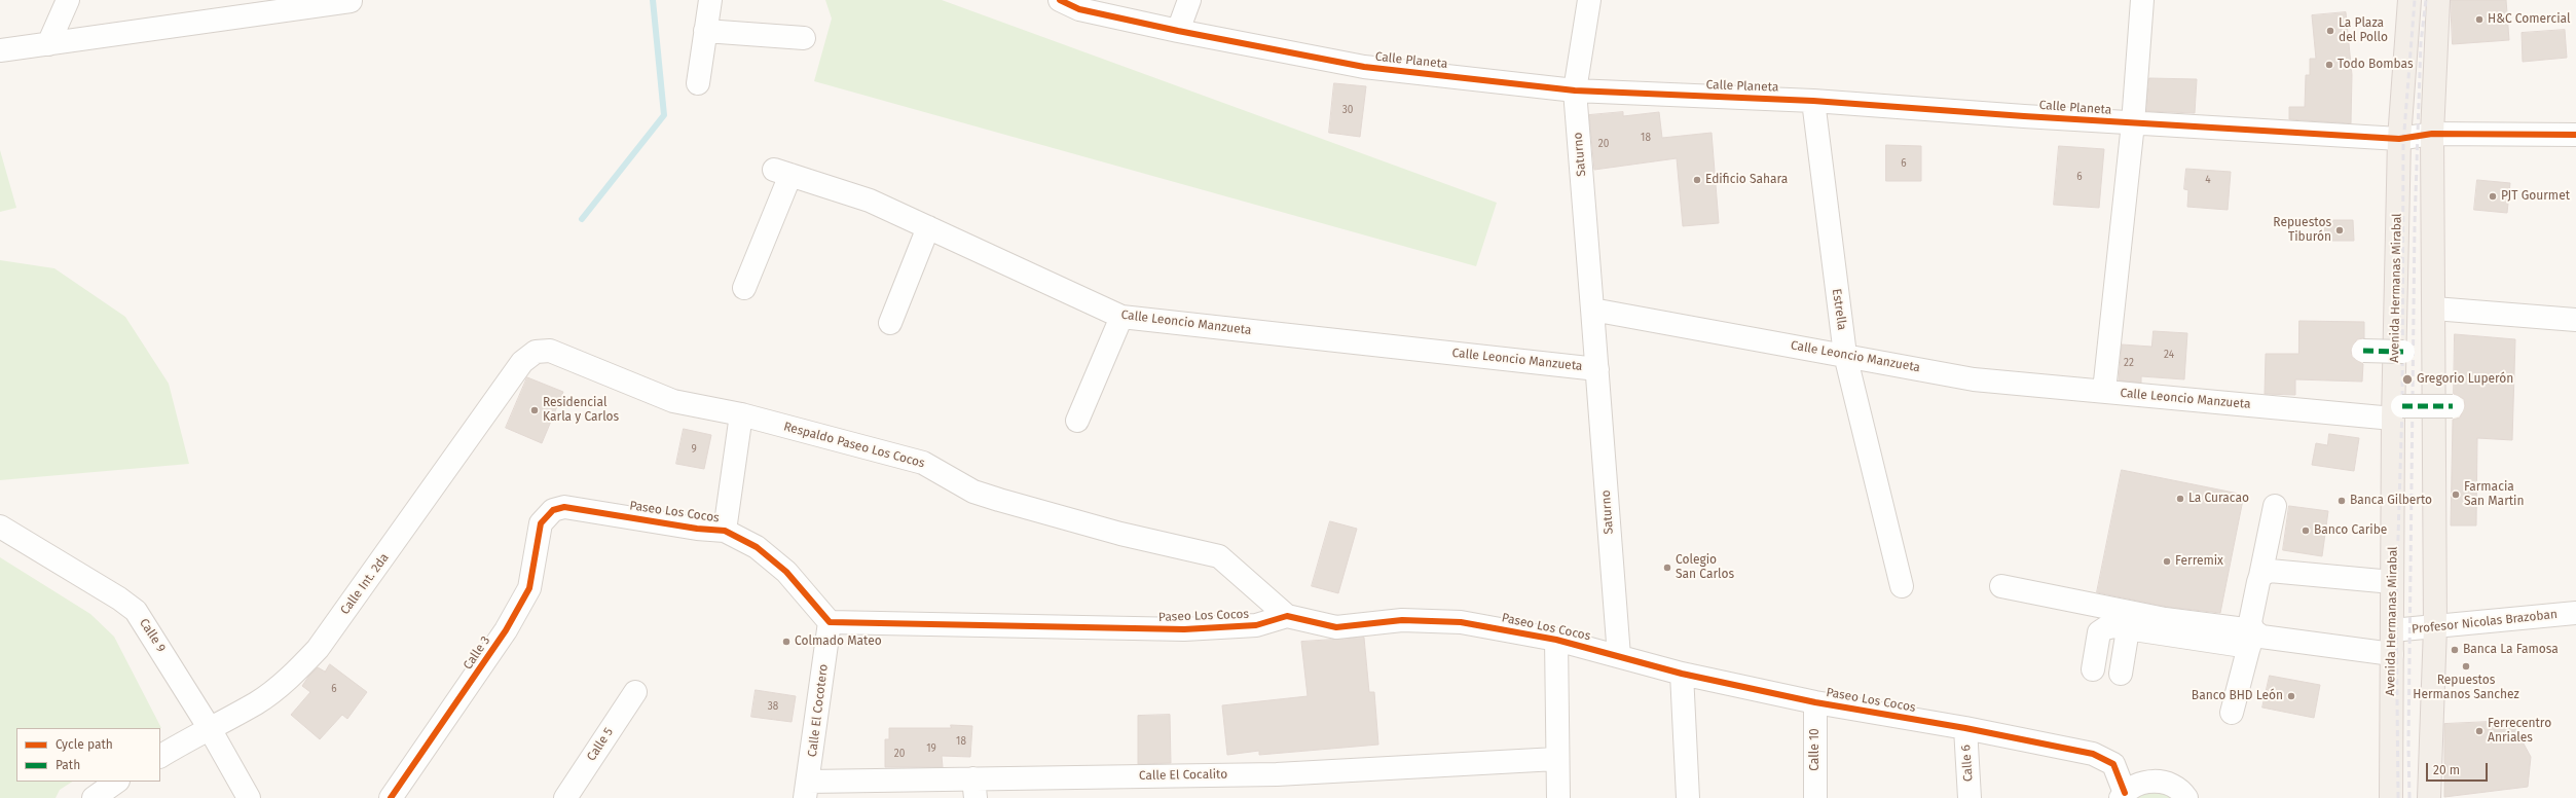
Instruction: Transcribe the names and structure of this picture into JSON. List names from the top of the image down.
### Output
{
  "streets": {
    "main road": ["Avenida Hermanas Mirabal"],
    "street": [
      "Calle Planeta",
      "Saturno",
      "Estrella",
      "Calle Leoncio Manzueta",
      "Respaldo Paseo Los Cocos",
      "Paseo Los Cocos",
      "Calle Int. 2da",
      "Profesor Nicolas Brazoban",
      "Calle 9",
      "Calle 3",
      "Calle El Cocotero",
      "Calle 5",
      "Calle 10",
      "Calle 6",
      "Calle El Cocalito"
    ]
  },
  "crossings": [
    ["Calle Planeta", "Saturno"],
    ["Calle Planeta", "Avenida Hermanas Mirabal"],
    ["Calle Planeta", "Estrella"],
    ["Saturno", "Calle Leoncio Manzueta"],
    ["Saturno", "Paseo Los Cocos"],
    ["Avenida Hermanas Mirabal", "Calle Leoncio Manzueta"],
    ["Avenida Hermanas Mirabal", "Profesor Nicolas Brazoban"],
    ["Estrella", "Calle Leoncio Manzueta"],
    ["Respaldo Paseo Los Cocos", "Paseo Los Cocos"],
    ["Respaldo Paseo Los Cocos", "Calle Int. 2da"],
    ["Paseo Los Cocos", "Calle 3"],
    ["Paseo Los Cocos", "Calle El Cocotero"],
    ["Paseo Los Cocos", "Calle 10"],
    ["Paseo Los Cocos", "Calle 6"],
    ["Calle Int. 2da", "Calle 9"],
    ["Calle El Cocotero", "Calle El Cocalito"]
  ],
  "places": [
    "H&C Comercial",
    "La Plaza del Pollo",
    "Todo Bombas",
    "Edificio Sahara",
    "PJT Gourmet",
    "Repuestos Tiburón",
    "Gregorio Luperón",
    "Residencial Karla y Carlos",
    "Farmacia San Martin",
    "La Curacao",
    "Banca Gilberto",
    "Banco Caribe",
    "Ferremix",
    "Colegio San Carlos",
    "Colmado Mateo",
    "Banca La Famosa",
    "Repuestos Hermanos Sanchez",
    "Banco BHD León",
    "Ferrecentro Anriales"
  ],
  "house_numbers": [
    "30",
    "18",
    "20",
    "6",
    "6",
    "4",
    "24",
    "22",
    "9",
    "6",
    "38",
    "18",
    "19",
    "20"
  ],
  "legend": ["Cycle path", "Path"],
  "scale_bar": "20 m"
}
